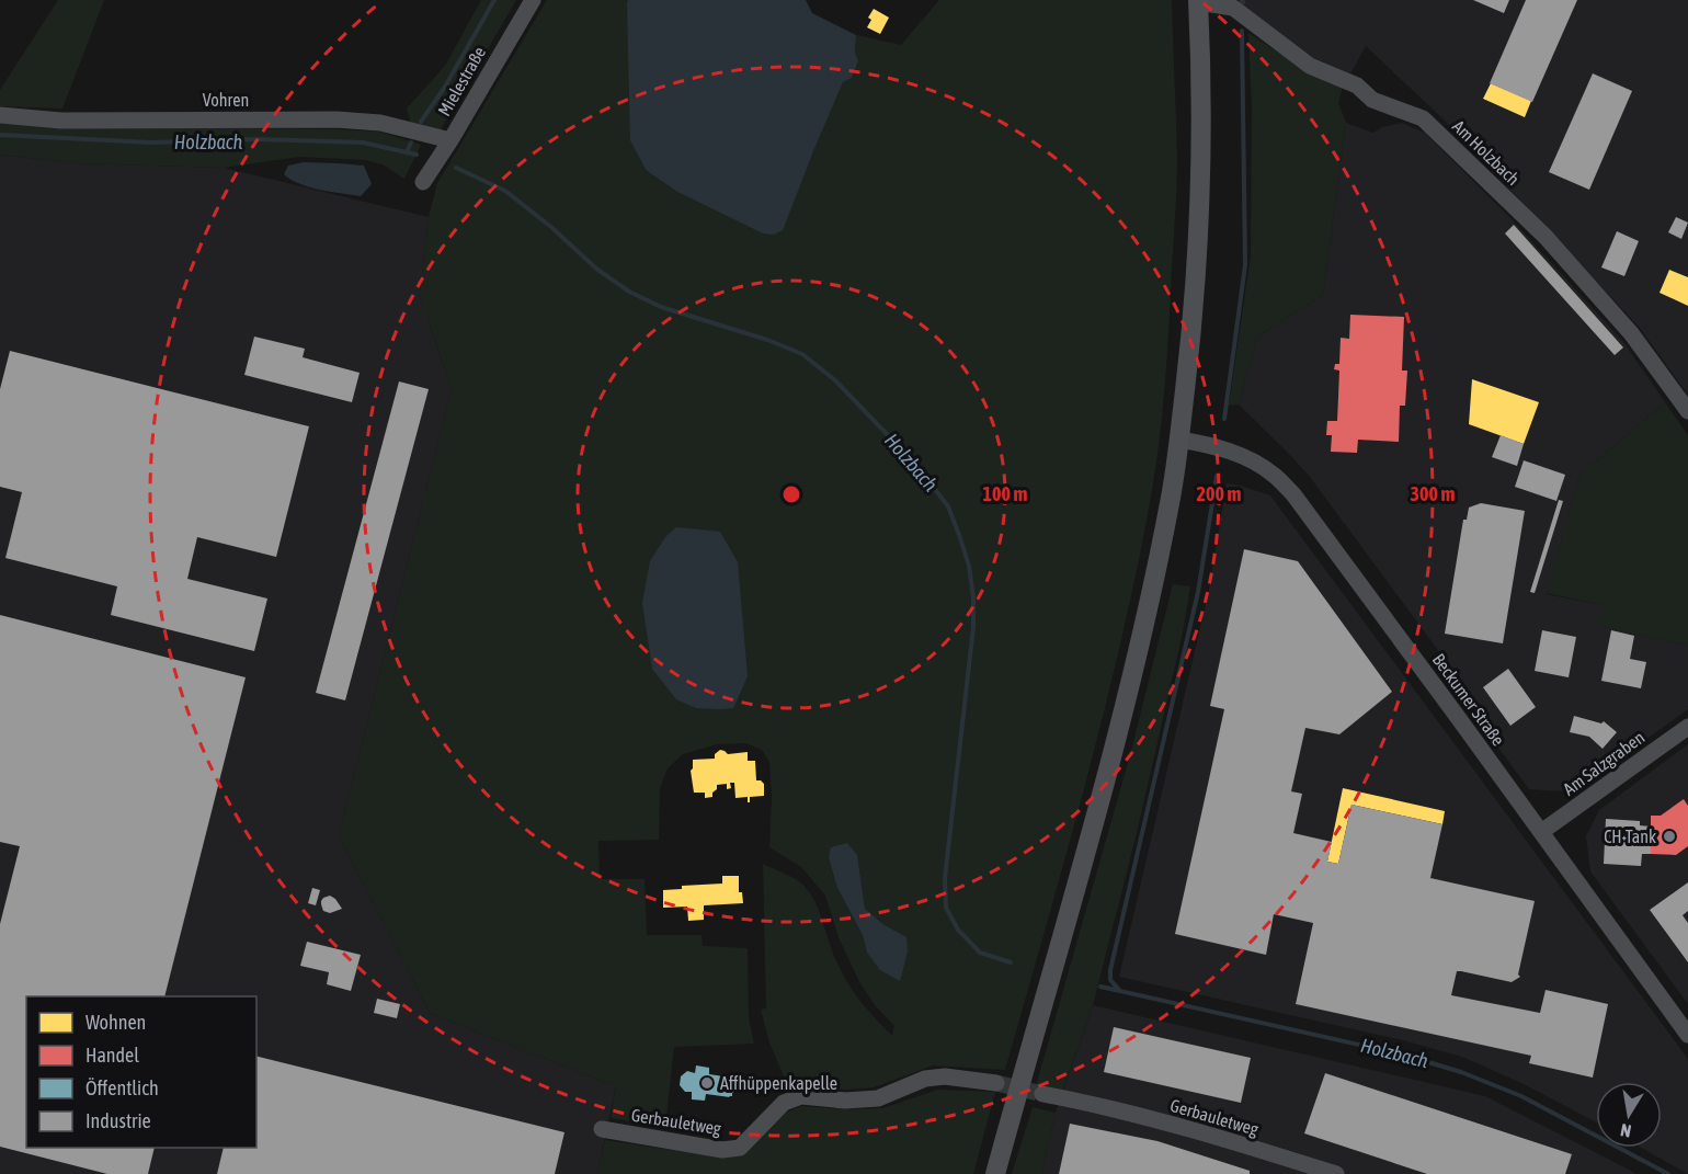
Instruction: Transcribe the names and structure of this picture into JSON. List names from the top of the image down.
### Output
{
  "streets": {
    "street": [
      "Mielestraße",
      "Vohren",
      "Am Holzbach",
      "Beckumer Straße",
      "Am Salzgraben",
      "Gerbauletweg"
    ]
  },
  "crossings": [
    ["Mielestraße", "Vohren"],
    ["Beckumer Straße", "Am Salzgraben"]
  ],
  "water": ["Holzbach"],
  "places": ["CH-Tank", "Affhüppenkapelle"],
  "legend": [
    "Wohnen",
    "Handel",
    "Öffentlich",
    "Industrie"
  ],
  "north": "bottom",
  "rings": ["100 m", "200 m", "300 m"]
}
